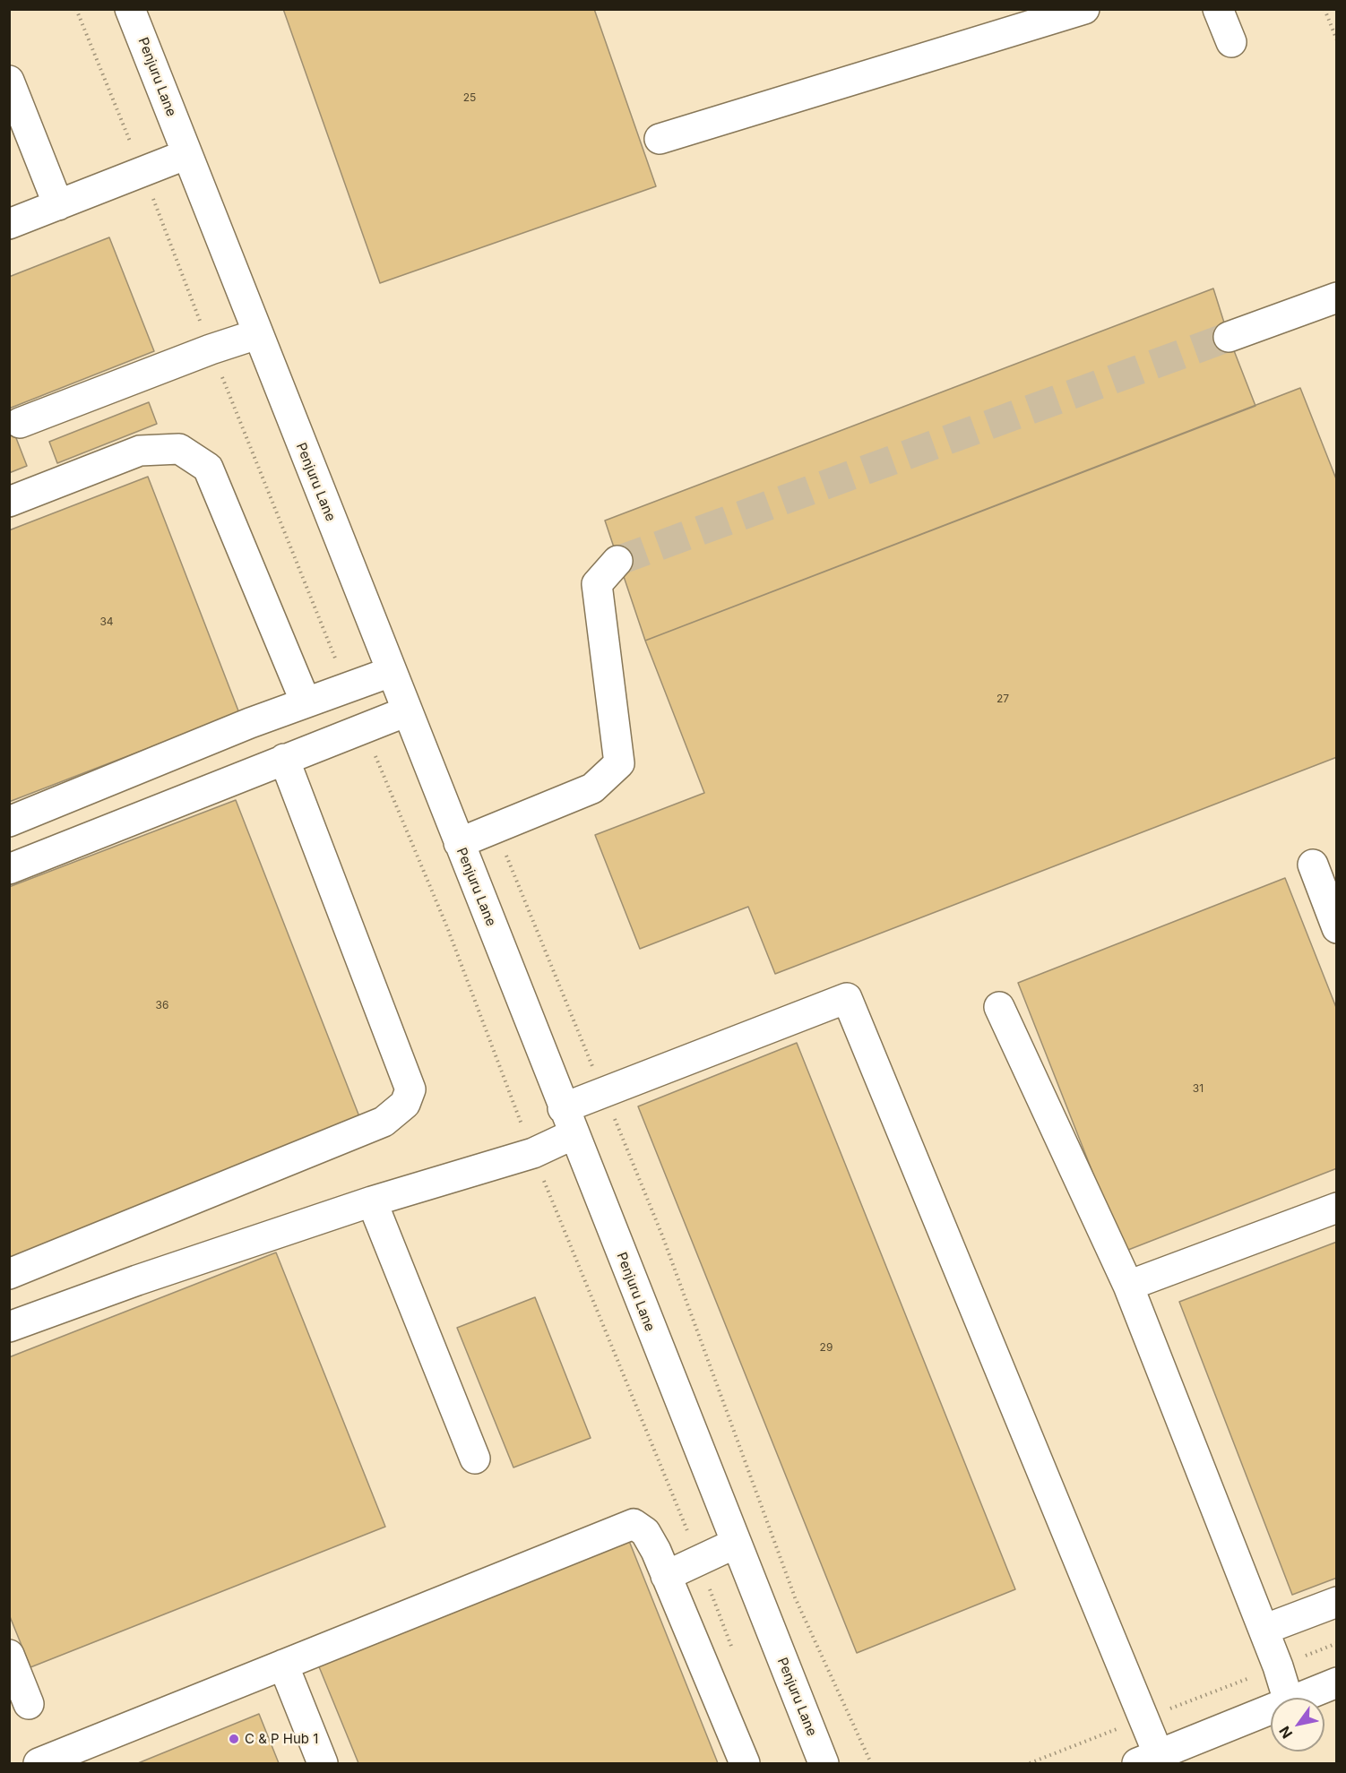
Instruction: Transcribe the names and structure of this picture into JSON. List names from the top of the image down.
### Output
{
  "streets": {
    "street": ["Penjuru Lane"]
  },
  "places": ["C & P Hub 1"],
  "house_numbers": [
    "25",
    "34",
    "27",
    "36",
    "31",
    "29"
  ],
  "north": "bottom left"
}
